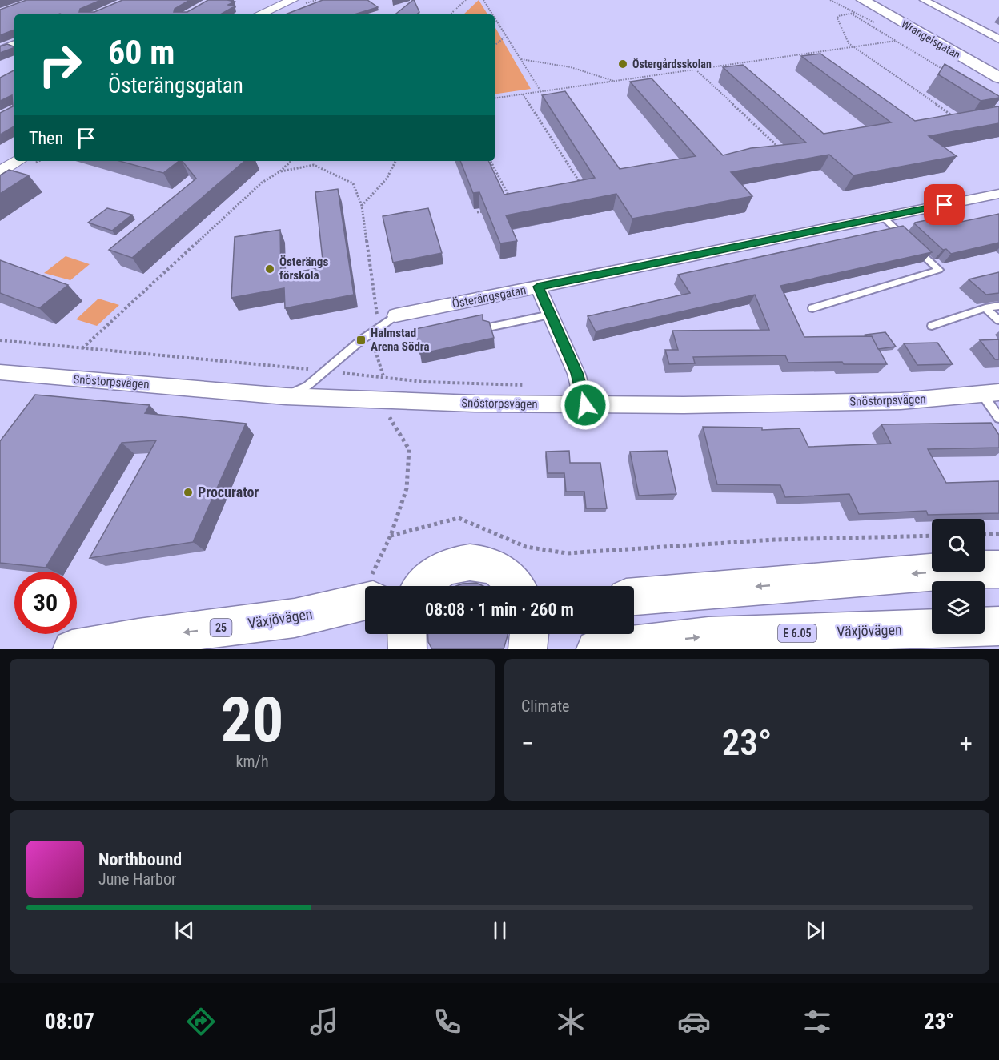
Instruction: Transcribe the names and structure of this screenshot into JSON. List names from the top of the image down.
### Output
{
  "streets": {
    "highway": ["Växjövägen", "25", "E 6.05"],
    "main road": ["Wrangelsgatan"],
    "street": ["Österängsgatan", "Snöstorpsvägen"]
  },
  "crossings": [
    ["Österängsgatan", "Snöstorpsvägen"]
  ],
  "places": {
    "other": ["Östergårdsskolan", "Österängs förskola", "Procurator"],
    "transit": ["Halmstad Arena Södra"]
  },
  "page": {
    "turn": ["60 m", "Österängsgatan"],
    "then": "Then",
    "limit": "30",
    "trip": "08:08 · 1 min · 260 m",
    "tile": [
      ["20", "km/h"],
      "Climate"
    ],
    "heat": ["−", "23°", "+"],
    "song": ["Northbound", "June Harbor"],
    "tabs": ["08:07", "23°"]
  }
}
